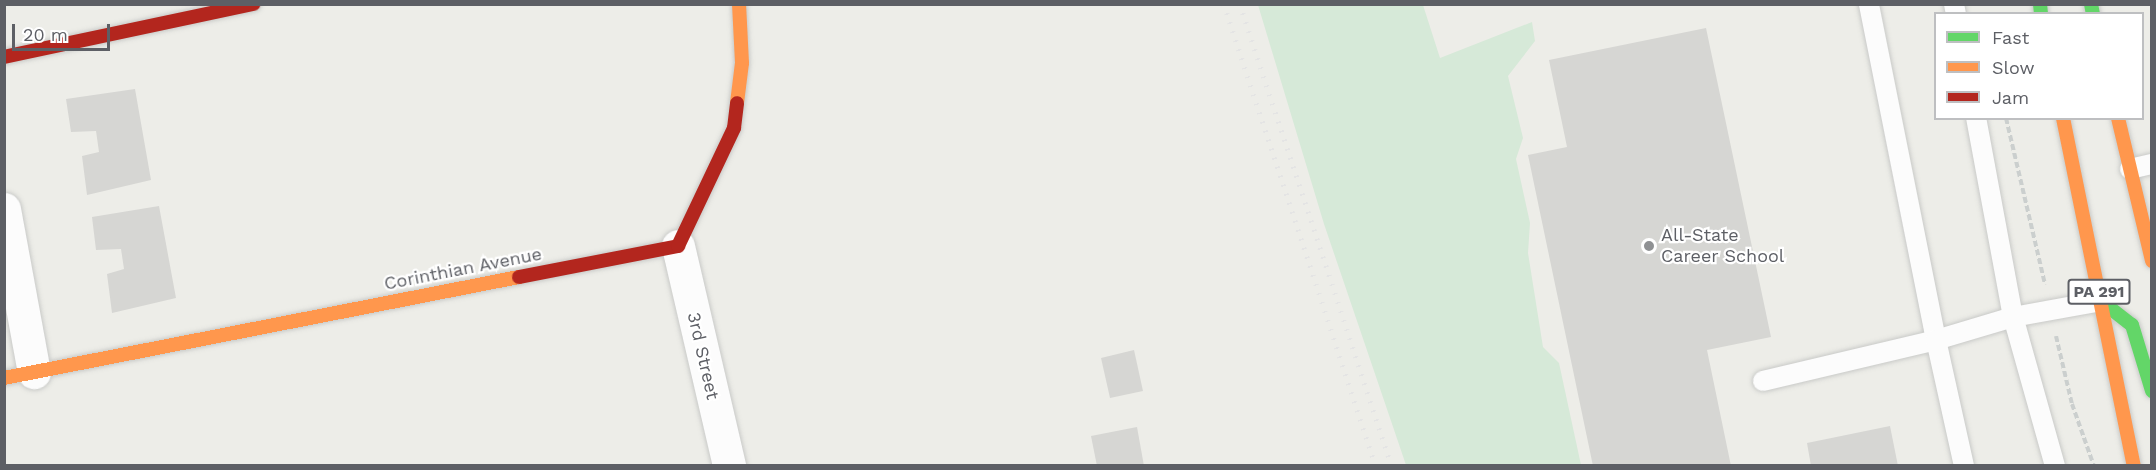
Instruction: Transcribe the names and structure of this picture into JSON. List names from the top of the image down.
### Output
{
  "streets": {
    "street": ["Corinthian Avenue", "PA 291", "3rd Street"]
  },
  "crossings": [
    ["Corinthian Avenue", "3rd Street"]
  ],
  "places": ["All-State Career School"],
  "legend": ["Fast", "Slow", "Jam"],
  "scale_bar": "20 m"
}
